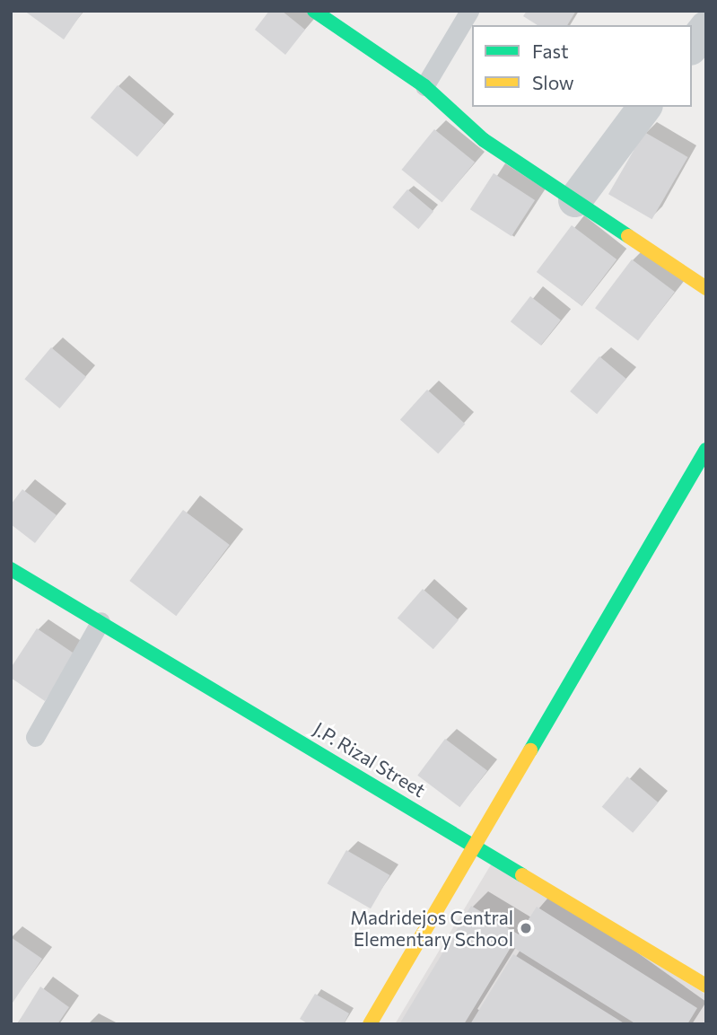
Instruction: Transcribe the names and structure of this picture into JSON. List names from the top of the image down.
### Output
{
  "streets": {
    "street": ["J.P. Rizal Street"]
  },
  "places": ["Madridejos Central Elementary School"],
  "legend": ["Fast", "Slow"]
}
